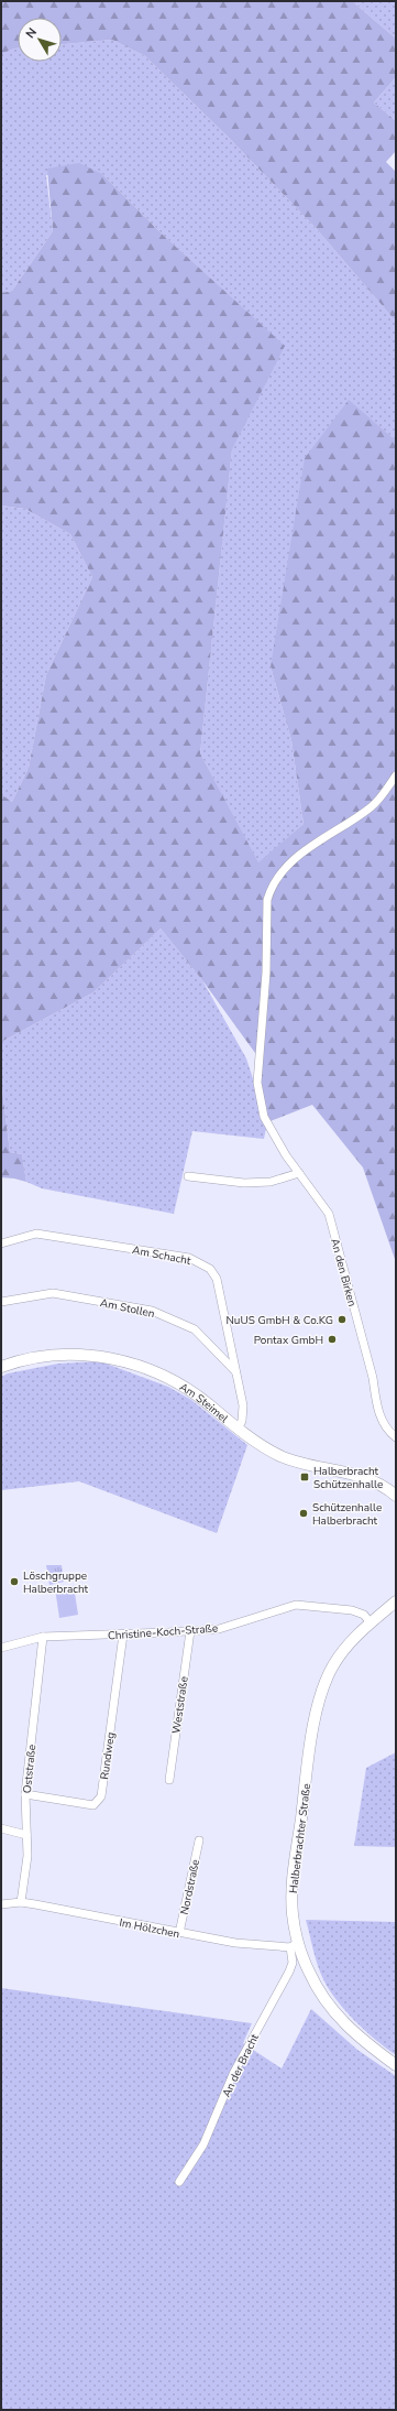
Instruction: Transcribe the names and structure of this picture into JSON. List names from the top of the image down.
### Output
{
  "streets": {
    "main road": ["Am Steimel", "Halberbrachter Straße"],
    "street": [
      "Am Schacht",
      "An den Birken",
      "Am Stollen",
      "Christine-Koch-Straße",
      "Weststraße",
      "Rundweg",
      "Oststraße",
      "Nordstraße",
      "Im Hölzchen",
      "An der Bracht"
    ]
  },
  "crossings": [
    ["Am Schacht", "Am Stollen"],
    ["Am Schacht", "Am Steimel"],
    ["Christine-Koch-Straße", "Weststraße"],
    ["Christine-Koch-Straße", "Rundweg"],
    ["Christine-Koch-Straße", "Oststraße"],
    ["Christine-Koch-Straße", "Halberbrachter Straße"],
    ["Rundweg", "Oststraße"],
    ["Oststraße", "Im Hölzchen"],
    ["Halberbrachter Straße", "Im Hölzchen"],
    ["Halberbrachter Straße", "An der Bracht"],
    ["Nordstraße", "Im Hölzchen"],
    ["Im Hölzchen", "An der Bracht"]
  ],
  "places": {
    "other": [
      "NuUS GmbH & Co.KG",
      "Pontax GmbH",
      "Schützenhalle Halberbracht",
      "Löschgruppe Halberbracht"
    ],
    "transit": ["Halberbracht Schützenhalle"]
  },
  "north": "top left"
}
